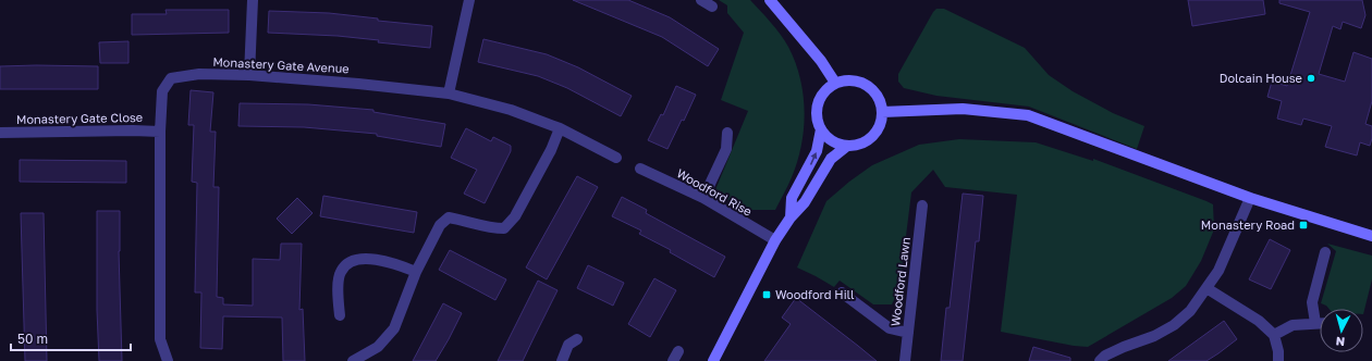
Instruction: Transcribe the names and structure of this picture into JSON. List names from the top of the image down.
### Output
{
  "streets": {
    "street": [
      "Monastery Gate Avenue",
      "Monastery Gate Close",
      "Woodford Rise",
      "Woodford Lawn"
    ]
  },
  "crossings": [
    ["Monastery Gate Avenue", "Monastery Gate Close"]
  ],
  "places": {
    "other": ["Dolcain House"],
    "transit": ["Monastery Road", "Woodford Hill"]
  },
  "scale_bar": "50 m",
  "north": "bottom"
}
